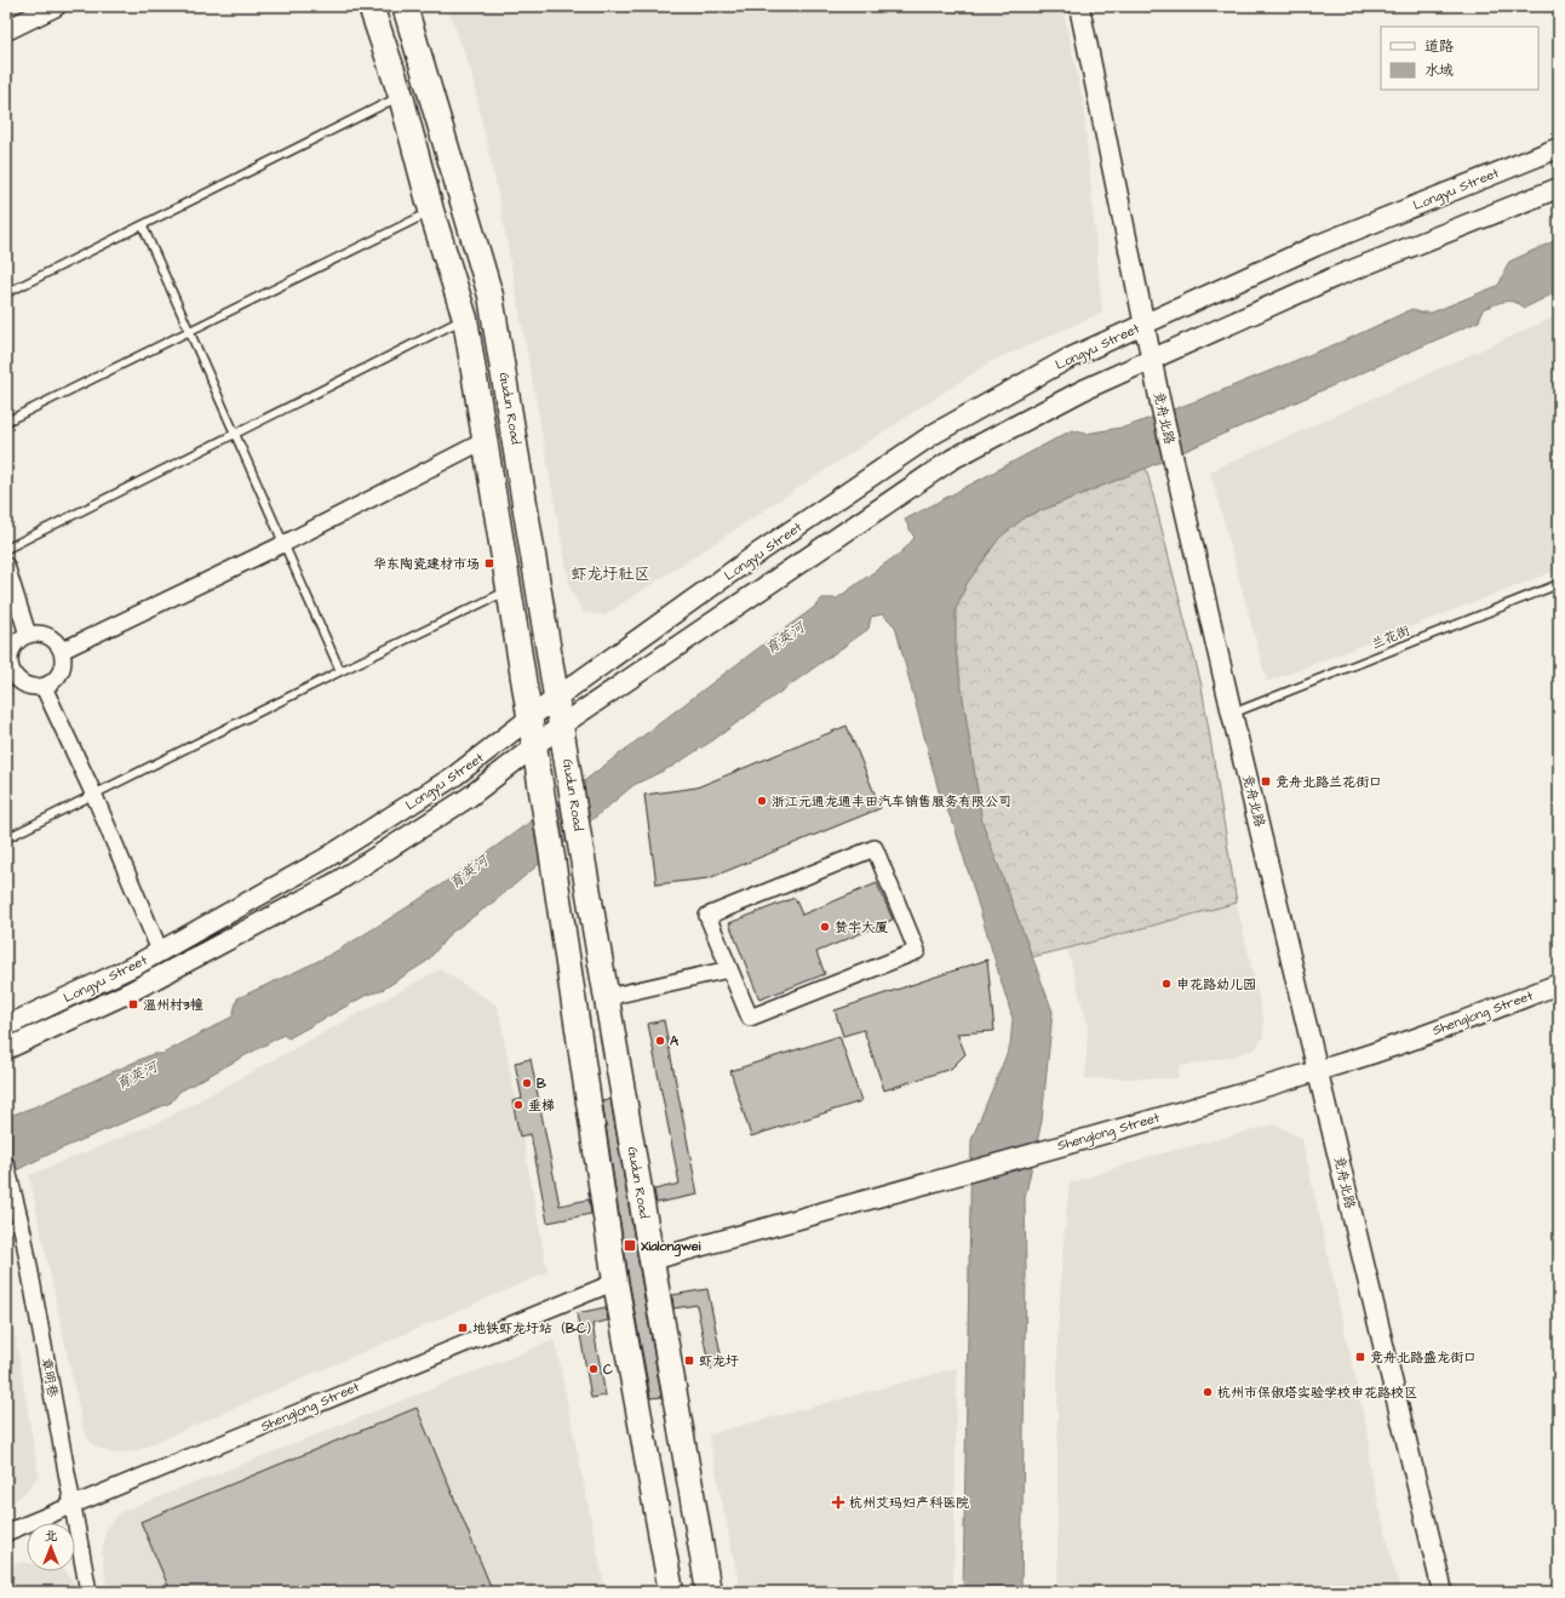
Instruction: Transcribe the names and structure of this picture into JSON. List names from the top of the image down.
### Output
{
  "streets": {
    "main road": ["Gudun Road"],
    "street": [
      "Longyu Street",
      "竞舟北路",
      "Shenglong Street",
      "章明巷"
    ],
    "lane": ["兰花街"]
  },
  "crossings": [
    ["Longyu Street", "Gudun Road"],
    ["Longyu Street", "竞舟北路"],
    ["Gudun Road", "Shenglong Street"],
    ["竞舟北路", "兰花街"],
    ["竞舟北路", "Shenglong Street"],
    ["Shenglong Street", "章明巷"]
  ],
  "districts": ["虾龙圩社区"],
  "water": ["育英河"],
  "places": {
    "transit": [
      "华东陶瓷建材市场",
      "竞舟北路兰花街口",
      "温州村3幢",
      "Xialongwei",
      "地铁虾龙圩站（B·C）",
      "竞舟北路盛龙街口",
      "虾龙圩"
    ],
    "other": [
      "浙江元通龙通丰田汽车销售服务有限公司",
      "赞宇大厦",
      "申花路幼儿园",
      "A",
      "B",
      "垂梯",
      "C",
      "杭州市保俶塔实验学校申花路校区"
    ],
    "health": ["杭州艾玛妇产科医院"]
  },
  "legend": ["道路", "水域"],
  "north": "top"
}
